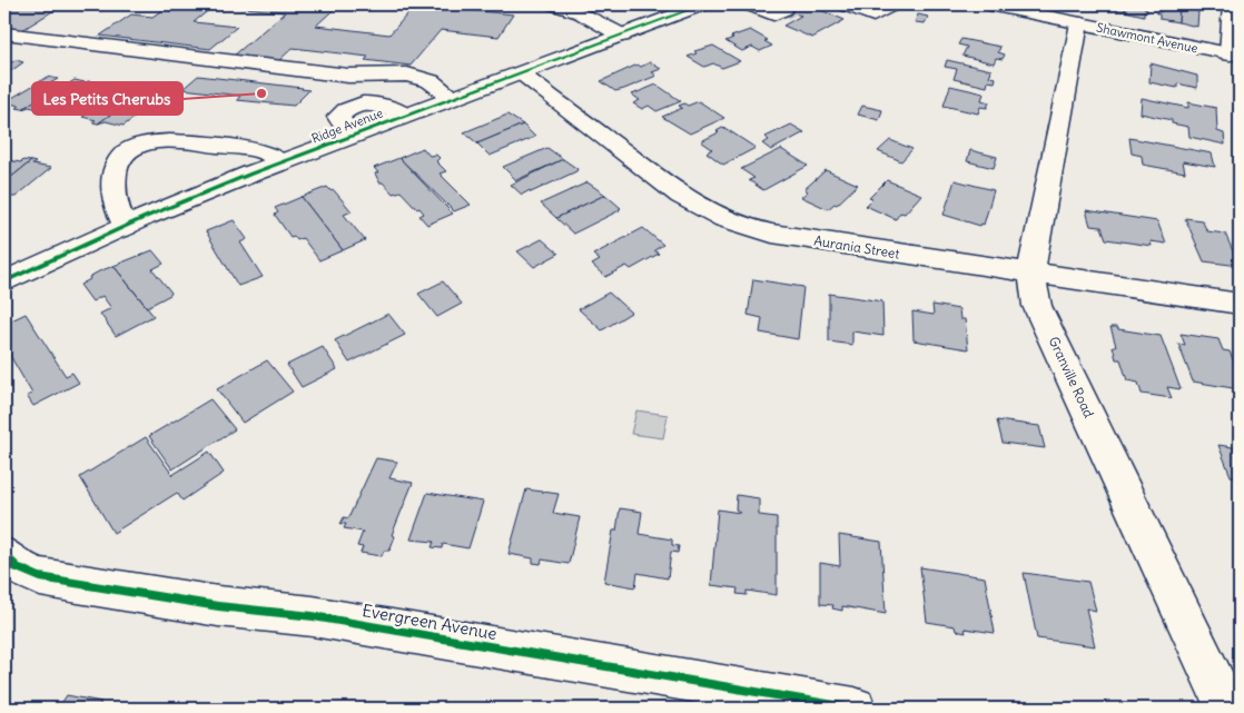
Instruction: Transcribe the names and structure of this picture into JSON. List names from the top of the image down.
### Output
{
  "streets": {
    "street": [
      "Shawmont Avenue",
      "Ridge Avenue",
      "Aurania Street",
      "Granville Road",
      "Evergreen Avenue"
    ]
  },
  "crossings": [
    ["Shawmont Avenue", "Granville Road"],
    ["Ridge Avenue", "Aurania Street"],
    ["Aurania Street", "Granville Road"]
  ],
  "places": ["Les Petits Cherubs"]
}
